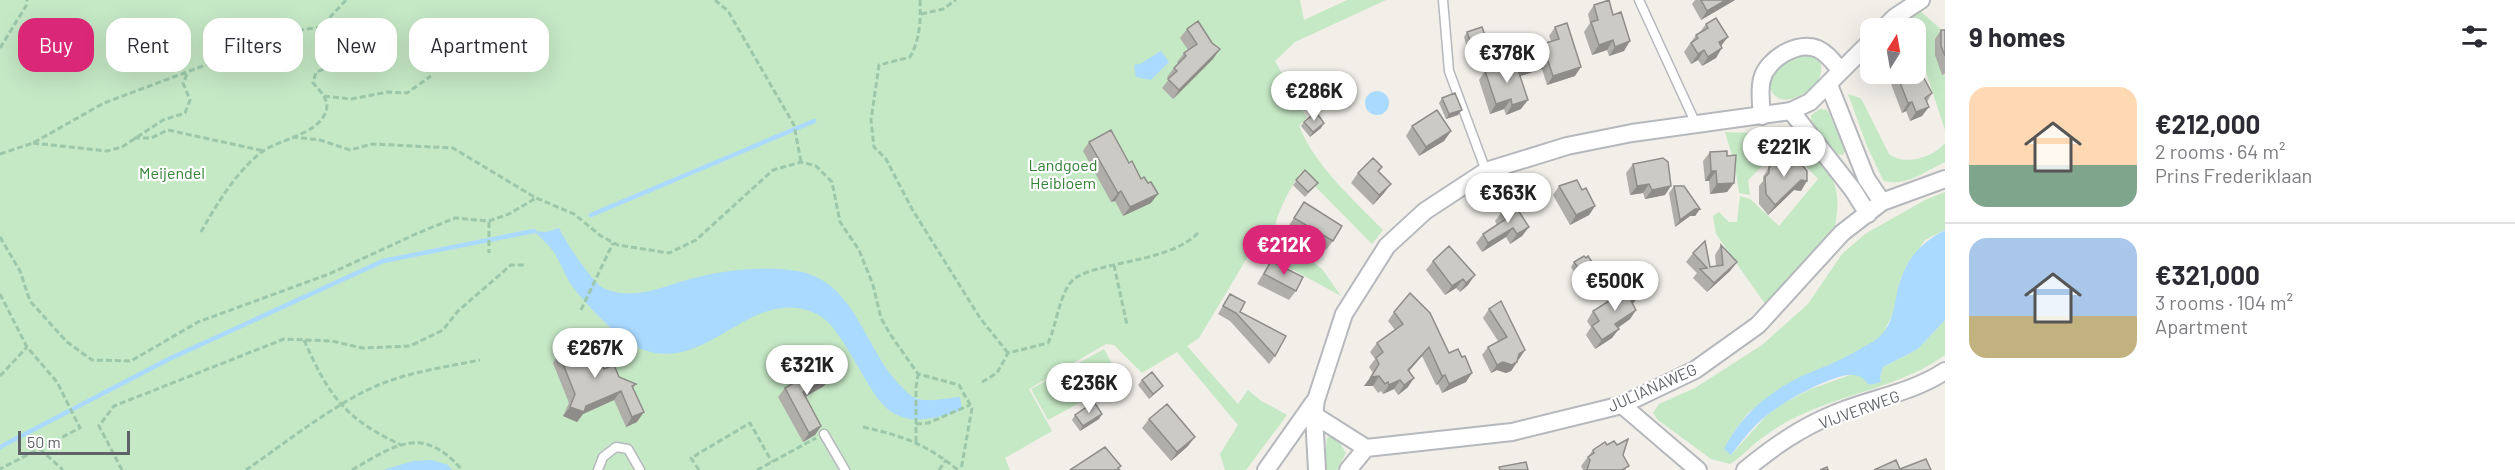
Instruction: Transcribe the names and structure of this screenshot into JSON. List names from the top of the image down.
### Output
{
  "streets": {
    "street": ["JULIANAWEG", "VIJVERWEG"]
  },
  "parks": ["Landgoed Heibloem", "Meijendel"],
  "scale_bar": "50 m",
  "north": "top",
  "page": {
    "heading": "9 homes",
    "chip": [
      "Buy",
      "Rent",
      "Filters",
      "New",
      "Apartment"
    ],
    "price": [
      "€378K",
      "€286K",
      "€221K",
      "€363K",
      "€212K",
      "€500K",
      "€267K",
      "€321K",
      "€236K"
    ],
    "list": [
      {
        "name": "€212,000",
        "note": "2 rooms · 64 m² · Prins Frederiklaan"
      },
      {
        "name": "€321,000",
        "note": "3 rooms · 104 m² · Apartment"
      }
    ],
    "scale": "50 m"
  }
}
